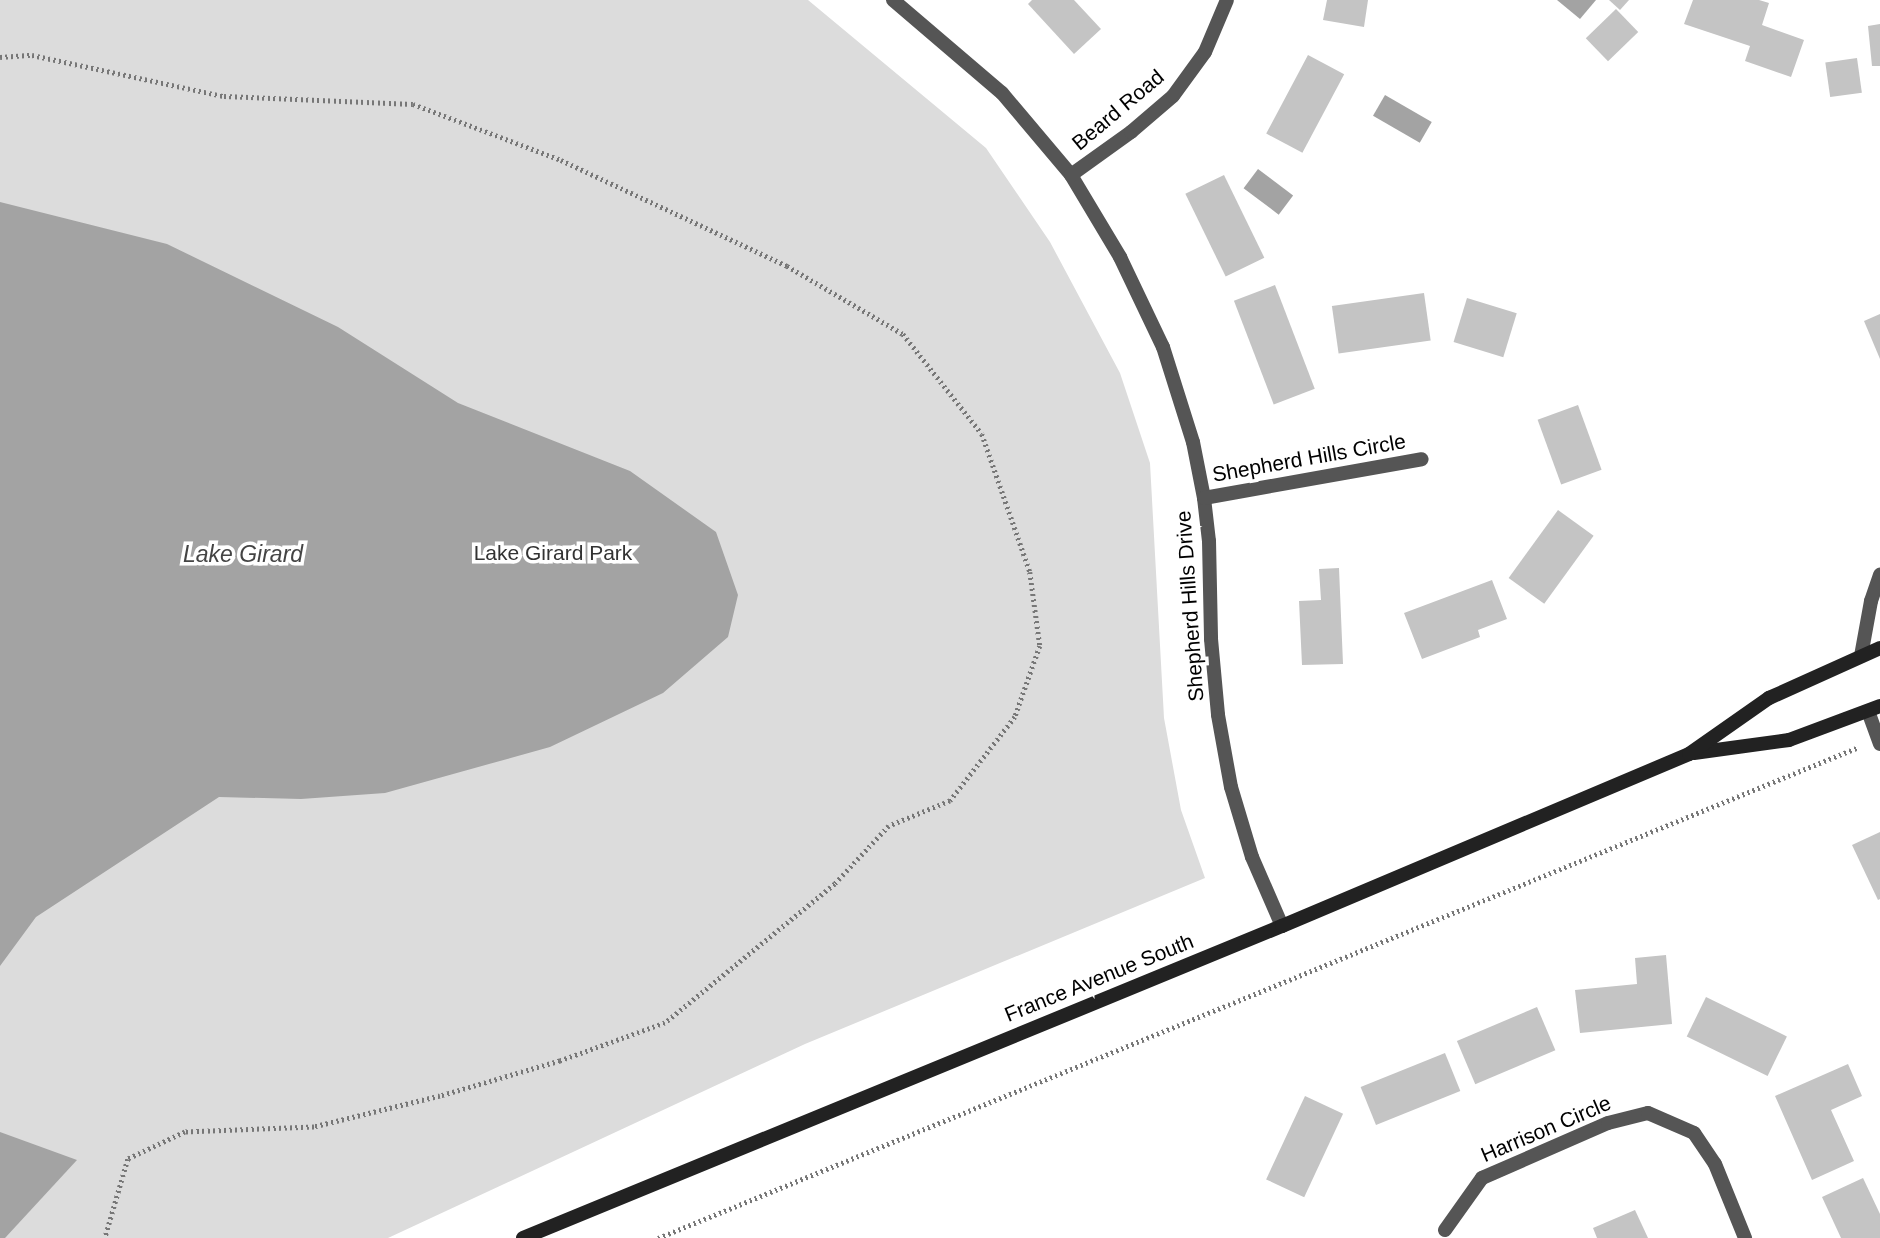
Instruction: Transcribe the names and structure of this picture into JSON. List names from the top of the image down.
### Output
{
  "streets": {
    "main road": ["France Avenue South"],
    "street": [
      "Beard Road",
      "Shepherd Hills Circle",
      "Shepherd Hills Drive",
      "Harrison Circle"
    ]
  },
  "crossings": [
    ["Beard Road", "Shepherd Hills Drive"],
    ["Shepherd Hills Circle", "Shepherd Hills Drive"],
    ["Shepherd Hills Drive", "France Avenue South"]
  ],
  "water": ["Lake Girard"],
  "parks": ["Lake Girard Park"]
}
